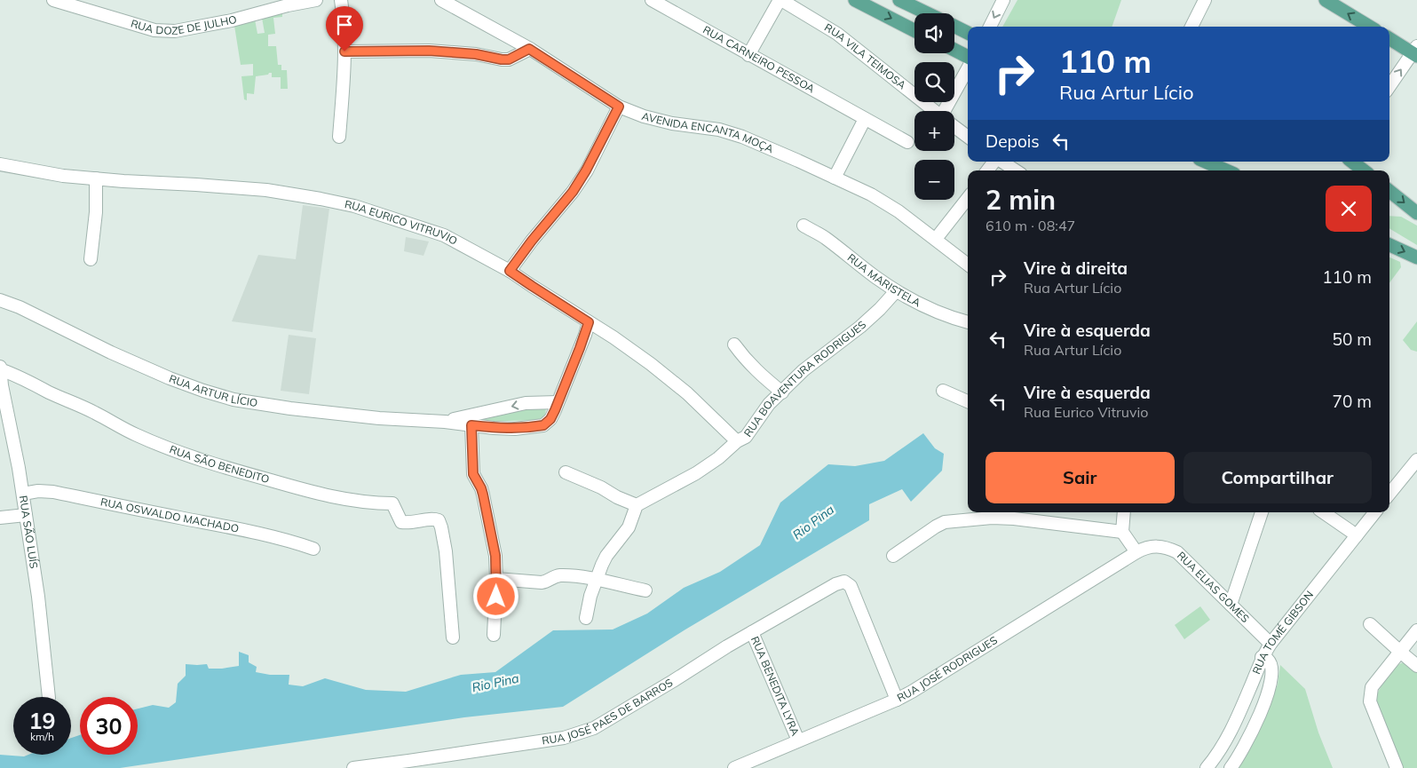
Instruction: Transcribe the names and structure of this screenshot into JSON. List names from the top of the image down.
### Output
{
  "streets": {
    "street": [
      "RUA DOZE DE JULHO",
      "RUA VILA TEIMOSA",
      "RUA CARNEIRO PESSOA",
      "AVENIDA ENCANTA MOÇA",
      "RUA EURICO VITRUVIO",
      "RUA MARISTELA",
      "RUA BOAVENTURA RODRIGUES",
      "RUA ARTUR LÍCIO",
      "RUA SÃO BENEDITO",
      "RUA OSWALDO MACHADO",
      "RUA SÃO LUÍS",
      "RUA ELIAS GOMES",
      "RUA TOMÉ GIBSON",
      "RUA JOSÉ RODRIGUES",
      "RUA BENEDITA LYRA",
      "RUA JOSÉ PAES DE BARROS"
    ]
  },
  "crossings": [
    ["RUA EURICO VITRUVIO", "RUA BOAVENTURA RODRIGUES"],
    ["RUA EURICO VITRUVIO", "RUA ARTUR LÍCIO"],
    ["RUA MARISTELA", "RUA BOAVENTURA RODRIGUES"],
    ["RUA SÃO BENEDITO", "RUA SÃO LUÍS"],
    ["RUA OSWALDO MACHADO", "RUA SÃO LUÍS"],
    ["RUA ELIAS GOMES", "RUA TOMÉ GIBSON"],
    ["RUA ELIAS GOMES", "RUA JOSÉ RODRIGUES"],
    ["RUA JOSÉ RODRIGUES", "RUA BENEDITA LYRA"],
    ["RUA JOSÉ RODRIGUES", "RUA JOSÉ PAES DE BARROS"],
    ["RUA BENEDITA LYRA", "RUA JOSÉ PAES DE BARROS"]
  ],
  "water": ["Rio Pina"],
  "page": {
    "map_buttons": ["+", "−"],
    "turn": ["110 m", "Rua Artur Lício"],
    "then": "Depois",
    "heading": ["2 min", "610 m · 08:47"],
    "list": [
      {
        "name": "Vire à direita",
        "note": "Rua Artur Lício",
        "value": "110 m"
      },
      {
        "name": "Vire à esquerda",
        "note": "Rua Artur Lício",
        "value": "50 m"
      },
      {
        "name": "Vire à esquerda",
        "note": "Rua Eurico Vitruvio",
        "value": "70 m"
      }
    ],
    "buttons": ["Sair", "Compartilhar"],
    "speed": "19 km/h",
    "limit": "30"
  }
}
